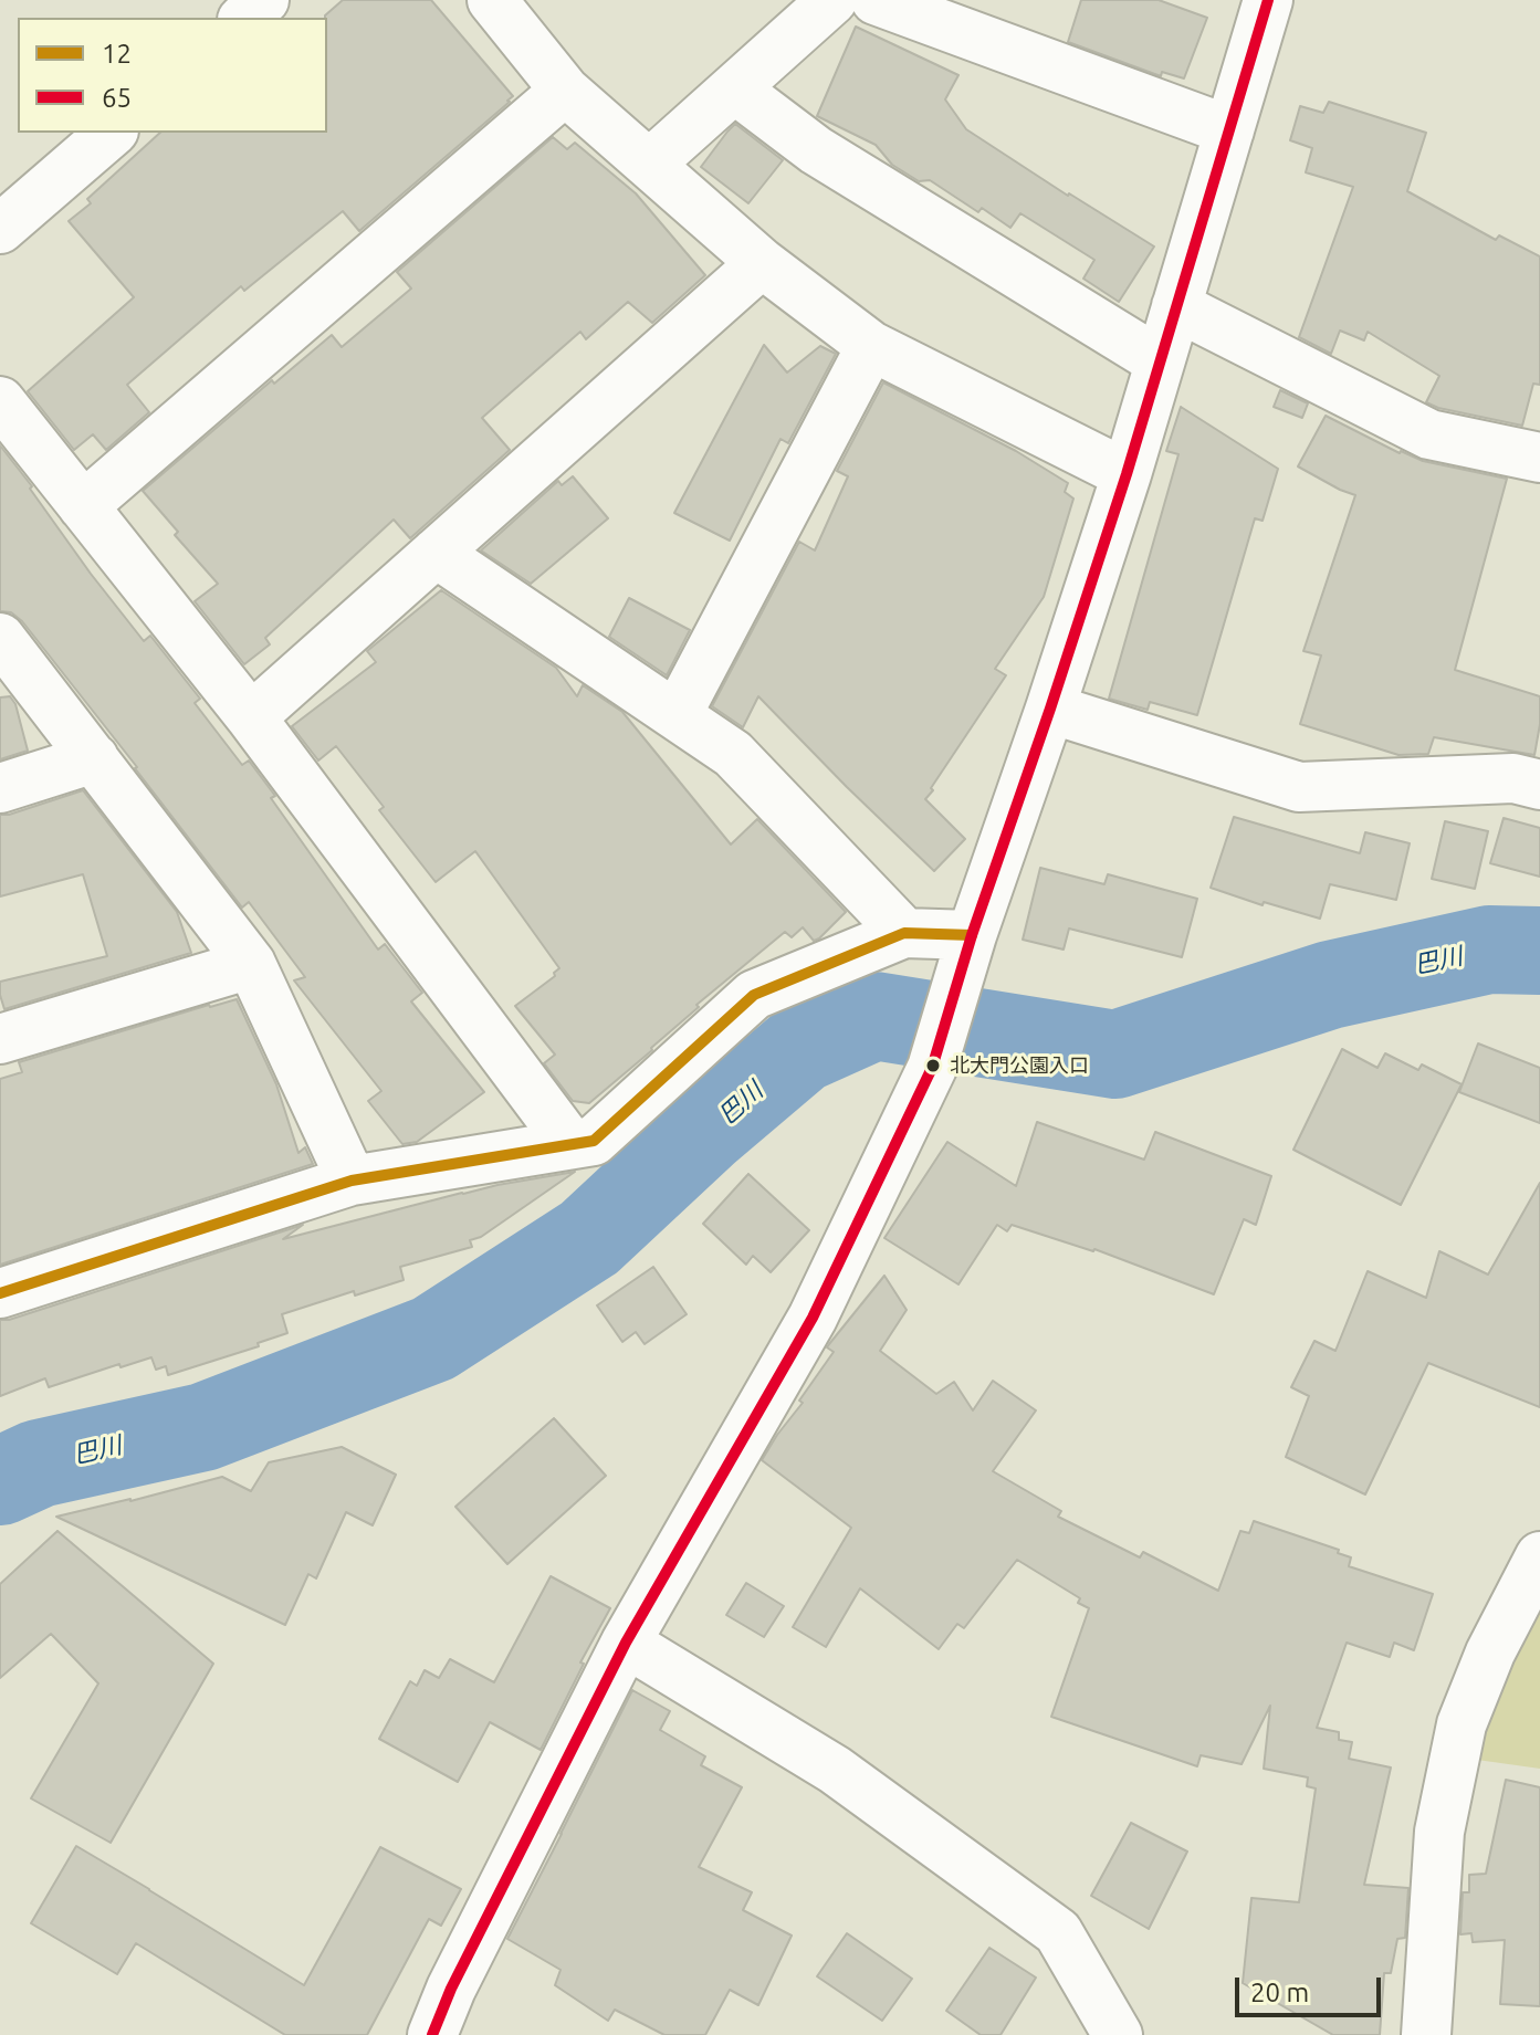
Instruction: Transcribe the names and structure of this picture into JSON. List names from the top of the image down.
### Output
{
  "water": ["巴川"],
  "places": ["北大門公園入口"],
  "lines": ["transit line 65", "transit line 12"],
  "legend": ["12", "65"],
  "scale_bar": "20 m"
}
